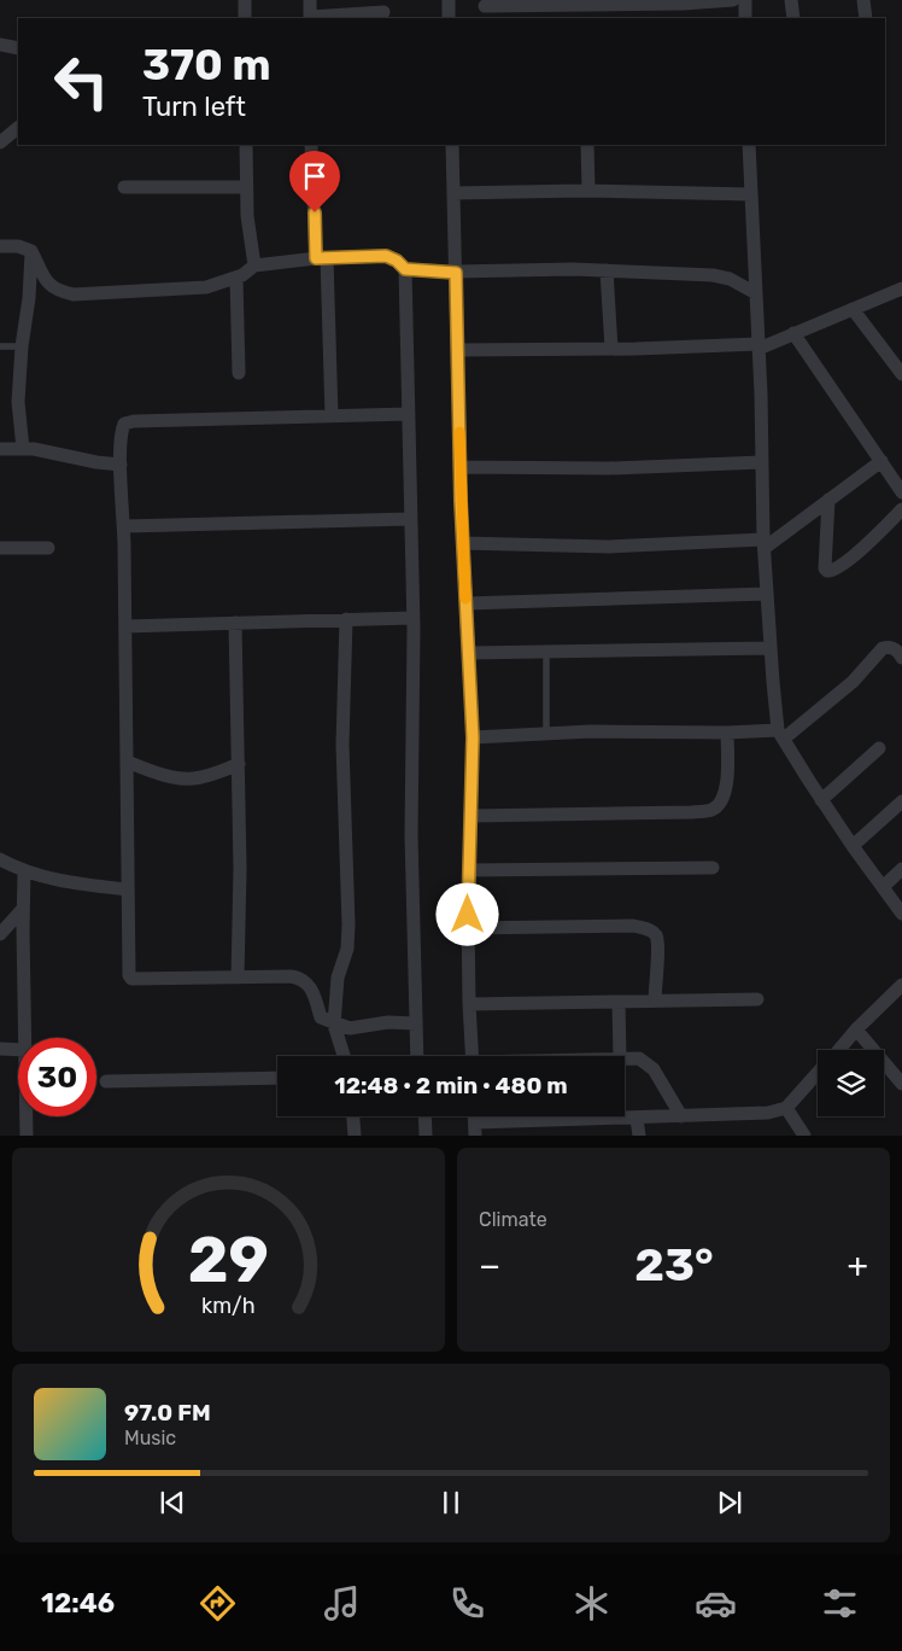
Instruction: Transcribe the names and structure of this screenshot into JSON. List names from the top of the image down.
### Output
{
  "page": {
    "turn": ["370 m", "Turn left"],
    "limit": "30",
    "trip": "12:48 · 2 min · 480 m",
    "tile": "Climate",
    "heat": ["−", "23°", "+"],
    "song": ["97.0 FM", "Music"],
    "tabs": "12:46",
    "gauge": ["29", "km/h"]
  }
}
